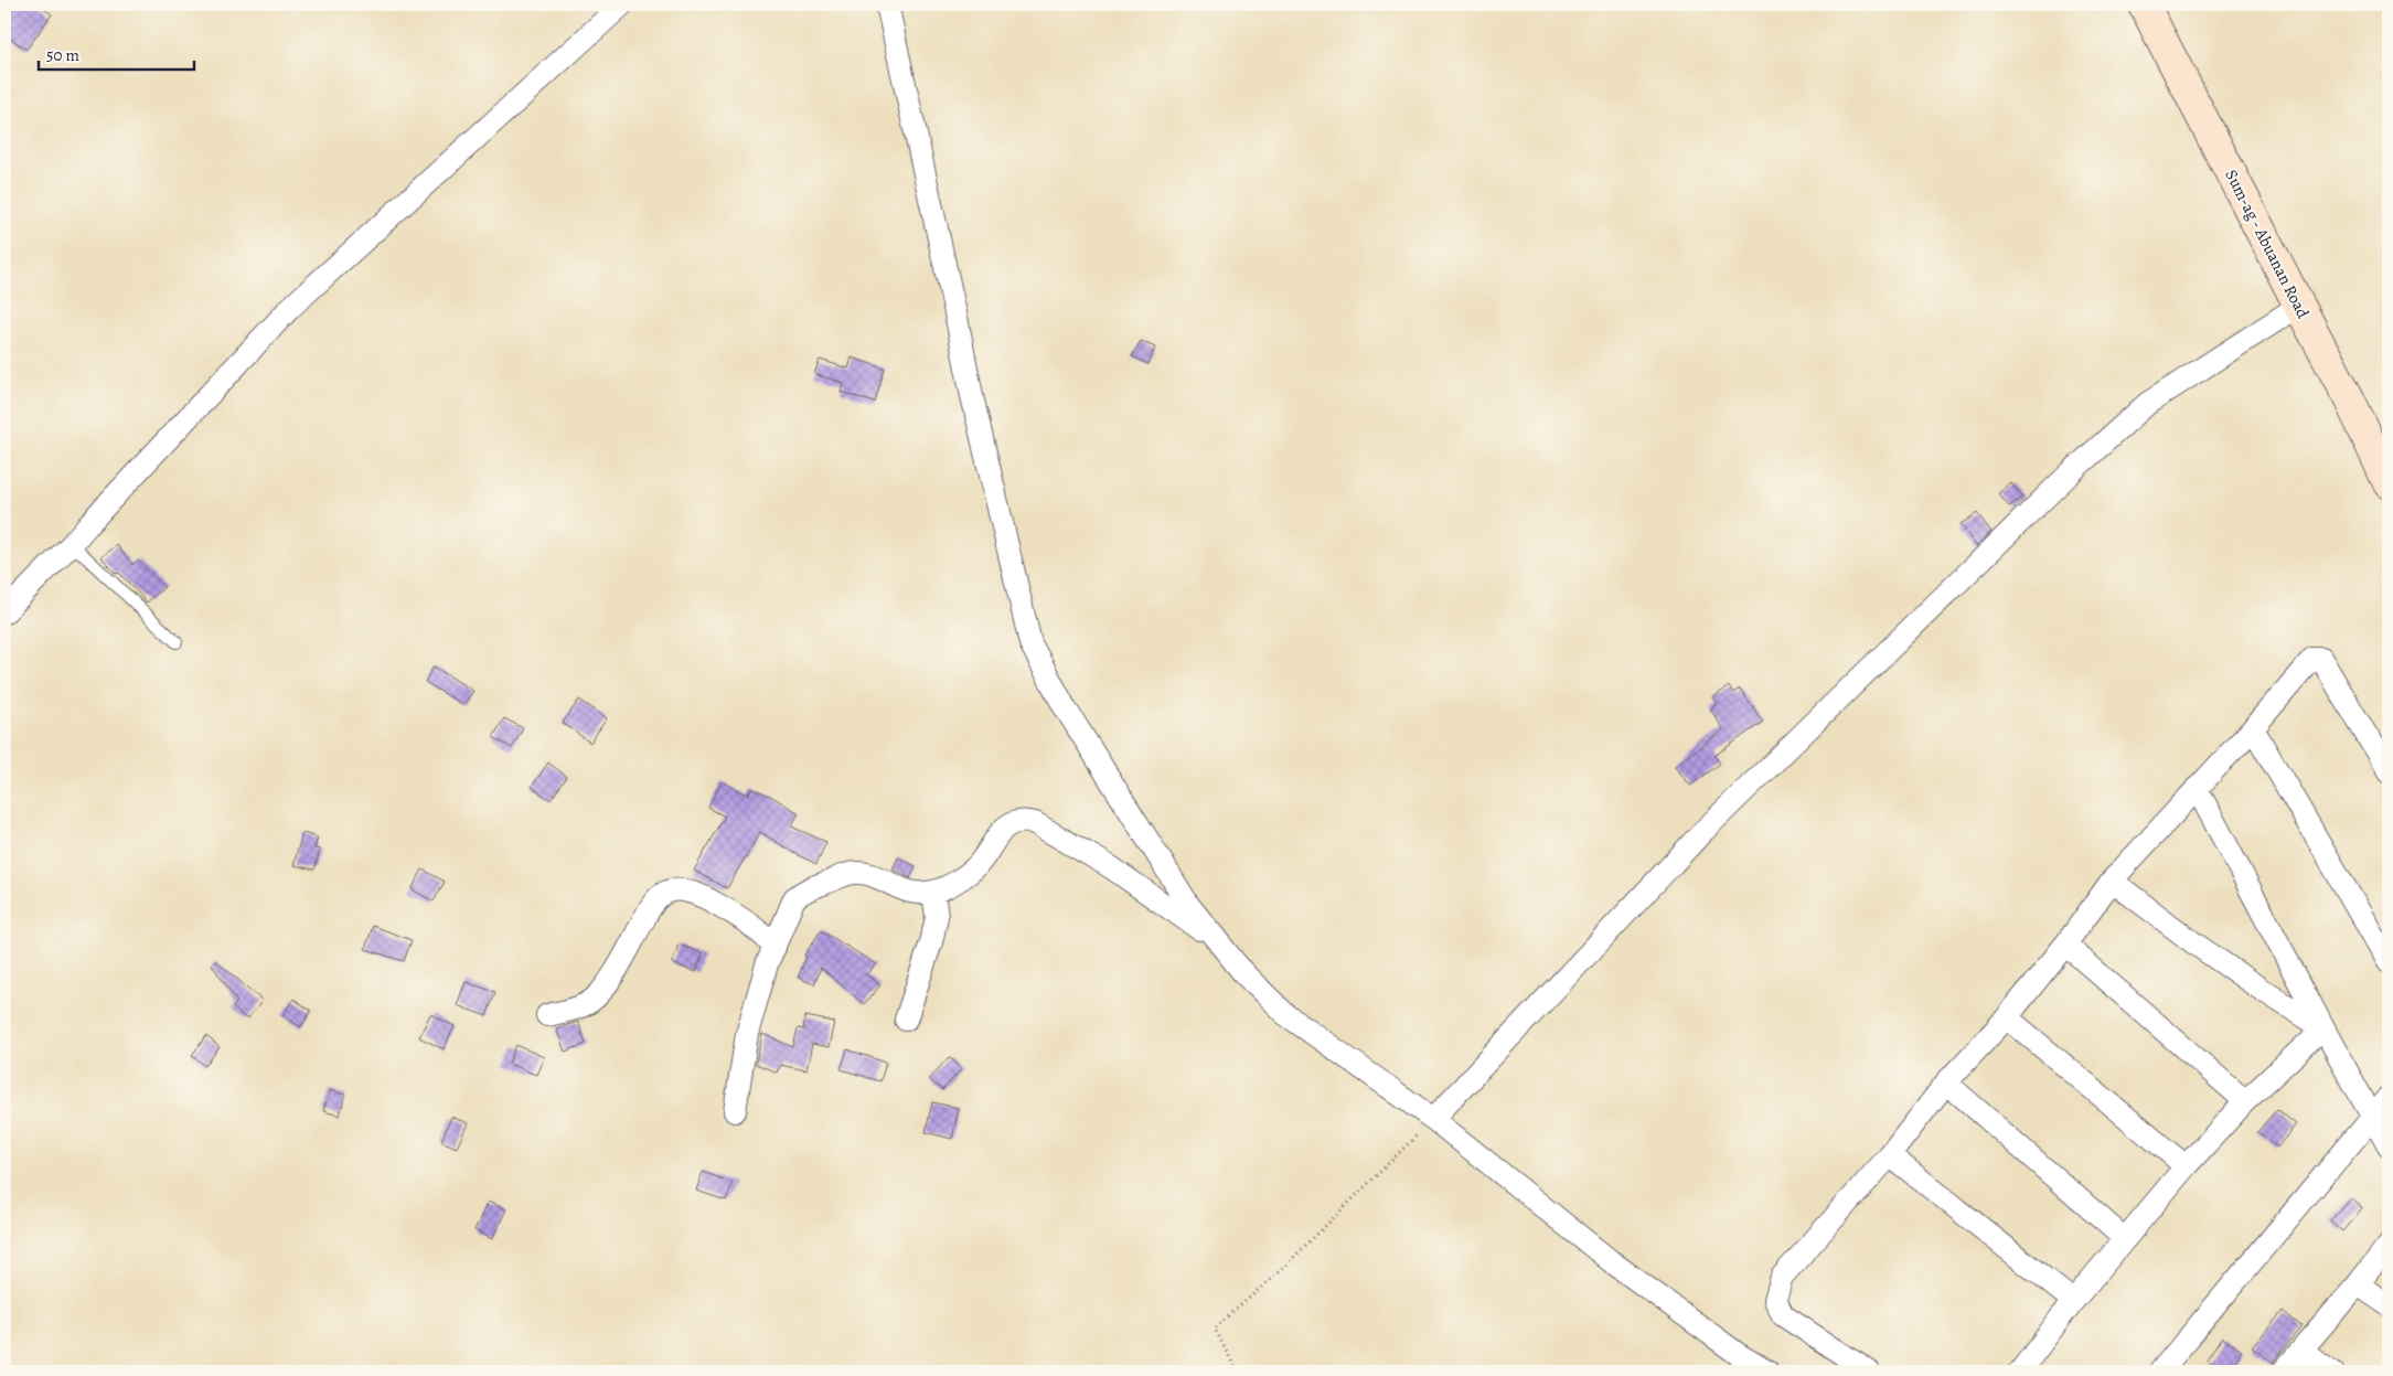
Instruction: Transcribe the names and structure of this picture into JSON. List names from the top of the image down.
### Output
{
  "streets": {
    "main road": ["Sum-ag - Abuanan Road"]
  },
  "scale_bar": "50 m"
}
